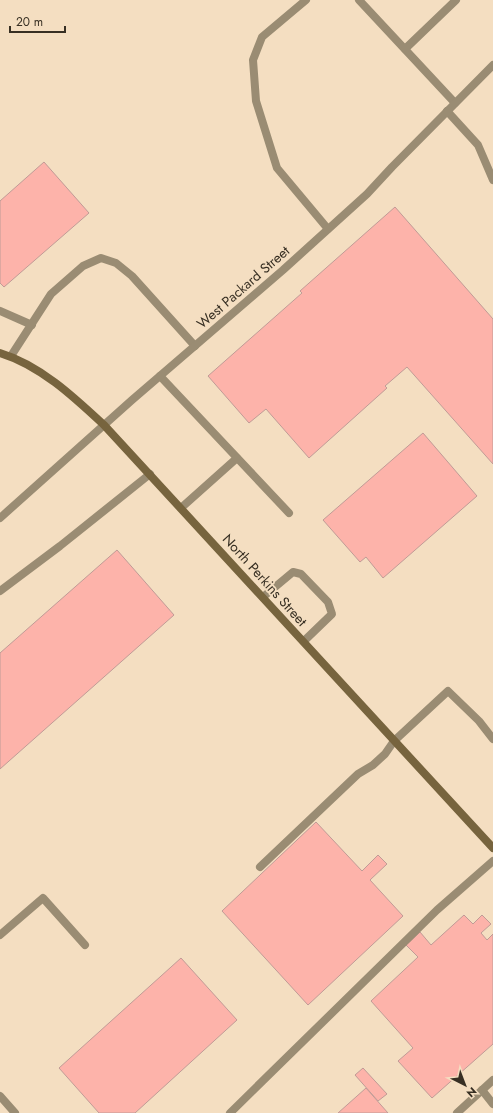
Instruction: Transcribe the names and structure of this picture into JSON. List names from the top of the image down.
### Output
{
  "streets": {
    "street": ["West Packard Street", "North Perkins Street"]
  },
  "crossings": [
    ["West Packard Street", "North Perkins Street"]
  ],
  "scale_bar": "20 m",
  "north": "bottom right"
}
